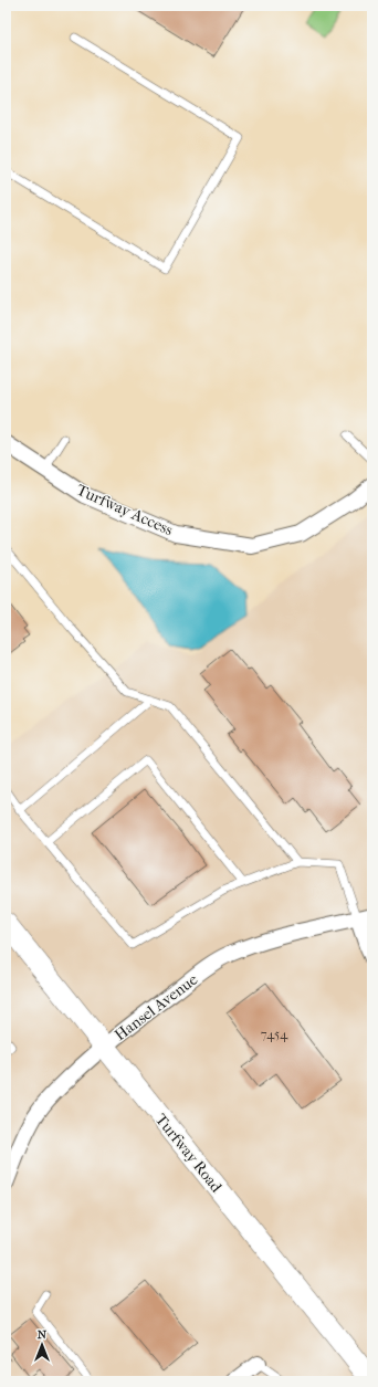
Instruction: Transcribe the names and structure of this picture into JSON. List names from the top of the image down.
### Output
{
  "streets": {
    "main road": ["Turfway Road"],
    "street": ["Turfway Access", "Hansel Avenue"]
  },
  "crossings": [
    ["Hansel Avenue", "Turfway Road"]
  ],
  "house_numbers": ["7454"],
  "north": "top"
}
